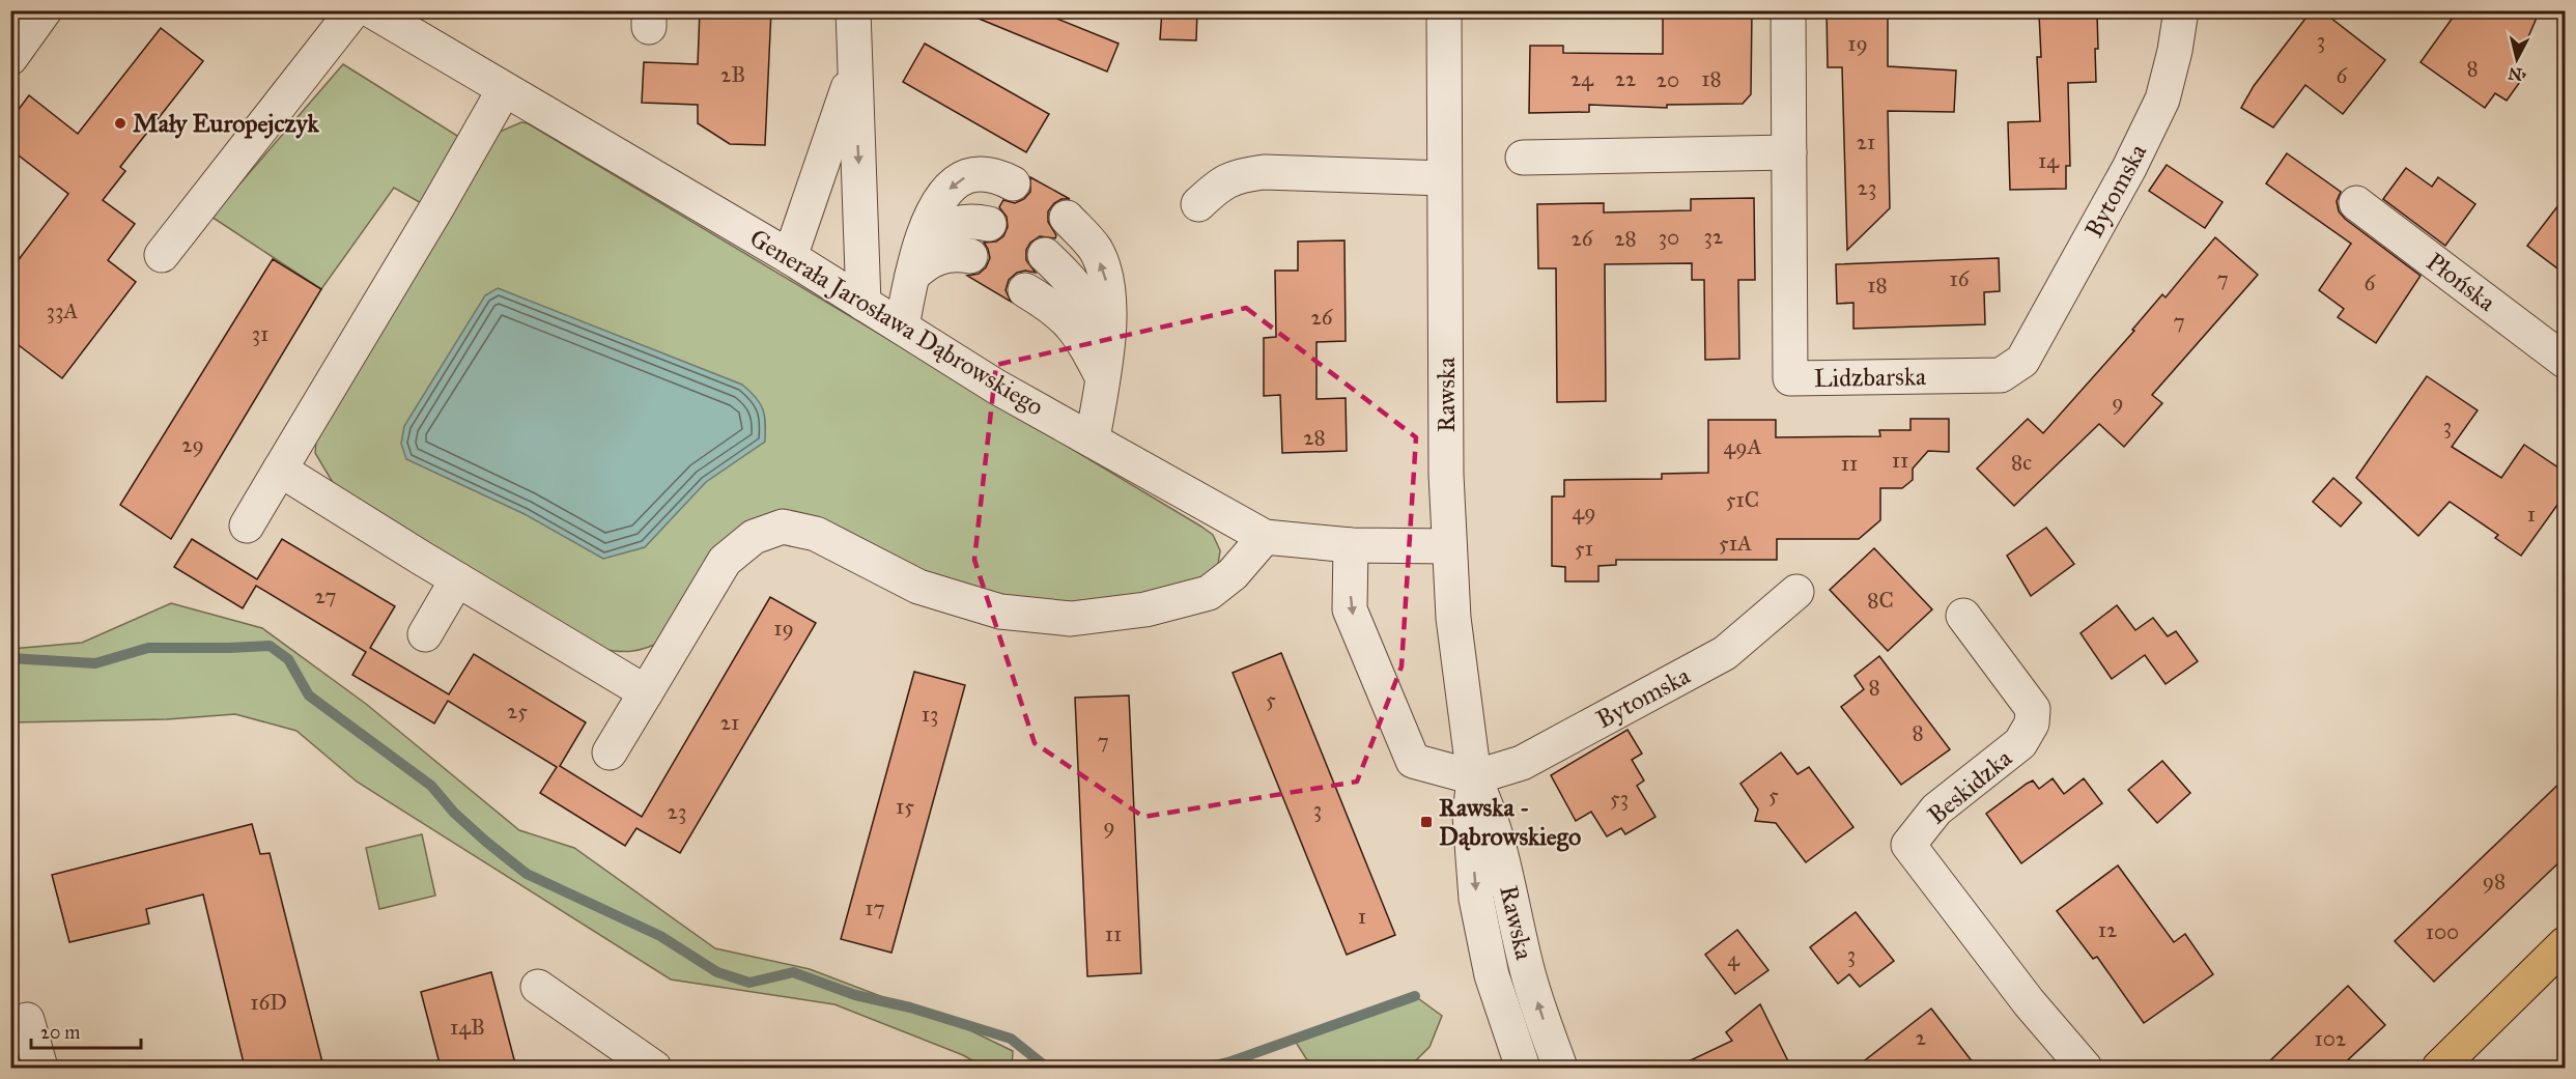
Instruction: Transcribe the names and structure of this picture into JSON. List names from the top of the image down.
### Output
{
  "streets": {
    "street": [
      "Bytomska",
      "Płońska",
      "Generała Jarosława Dąbrowskiego",
      "Lidzbarska",
      "Rawska",
      "Beskidzka"
    ]
  },
  "crossings": [
    ["Bytomska", "Lidzbarska"],
    ["Bytomska", "Rawska"],
    ["Generała Jarosława Dąbrowskiego", "Rawska"]
  ],
  "places": {
    "other": ["Mały Europejczyk"],
    "transit": ["Rawska - Dąbrowskiego"]
  },
  "house_numbers": [
    "3",
    "19",
    "8",
    "2B",
    "6",
    "24",
    "22",
    "18",
    "20",
    "21",
    "14",
    "23",
    "32",
    "30",
    "26",
    "28",
    "16",
    "7",
    "6",
    "18",
    "33A",
    "26",
    "7",
    "31",
    "9",
    "3",
    "28",
    "29",
    "49A",
    "11",
    "8c",
    "11",
    "51C",
    "49",
    "1",
    "51A",
    "51",
    "27",
    "8C",
    "19",
    "8",
    "5",
    "25",
    "13",
    "21",
    "8",
    "7",
    "5",
    "53",
    "15",
    "3",
    "23",
    "9",
    "98",
    "17",
    "1",
    "12",
    "100",
    "11",
    "3",
    "4",
    "16D",
    "14B",
    "2",
    "102"
  ],
  "scale_bar": "20 m",
  "north": "bottom"
}
